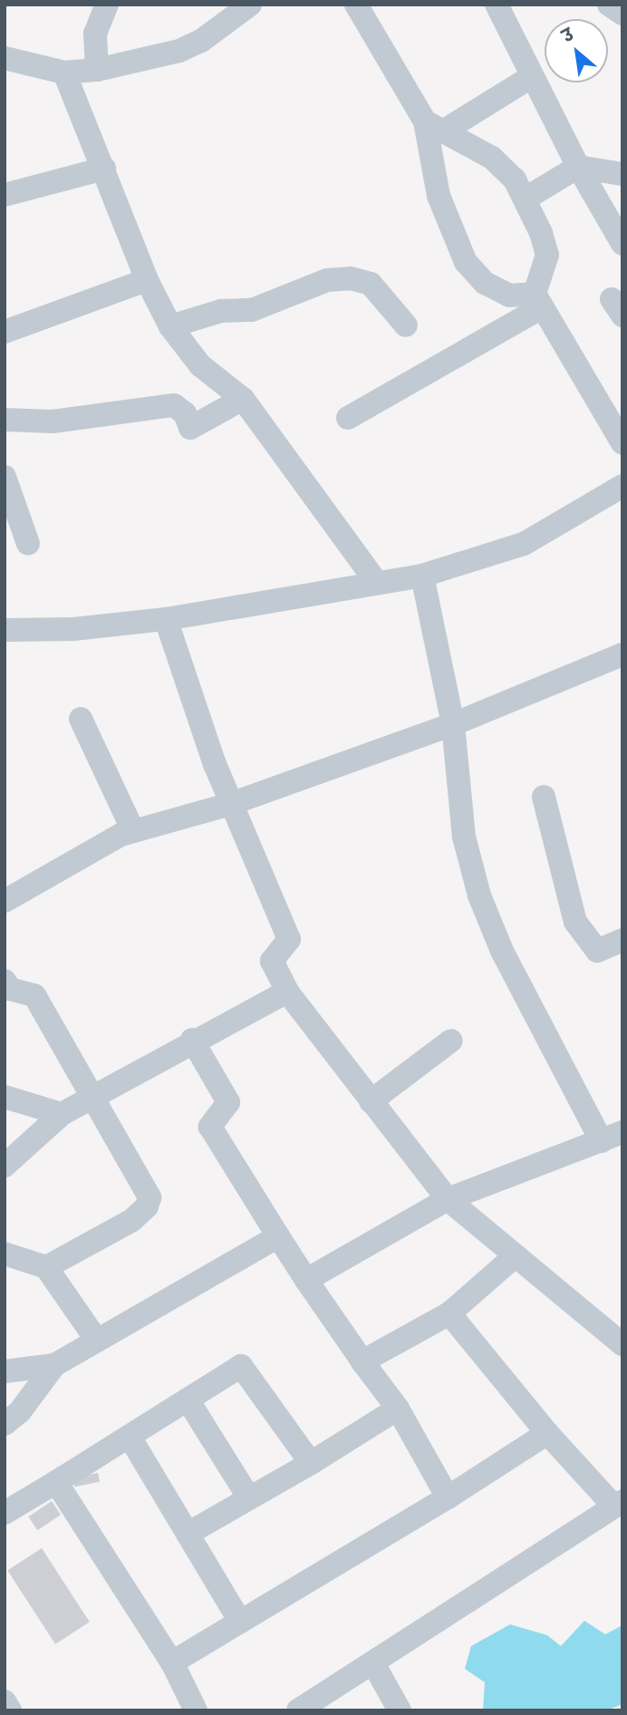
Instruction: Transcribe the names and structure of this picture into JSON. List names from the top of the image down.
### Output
{
  "north": "top left"
}
